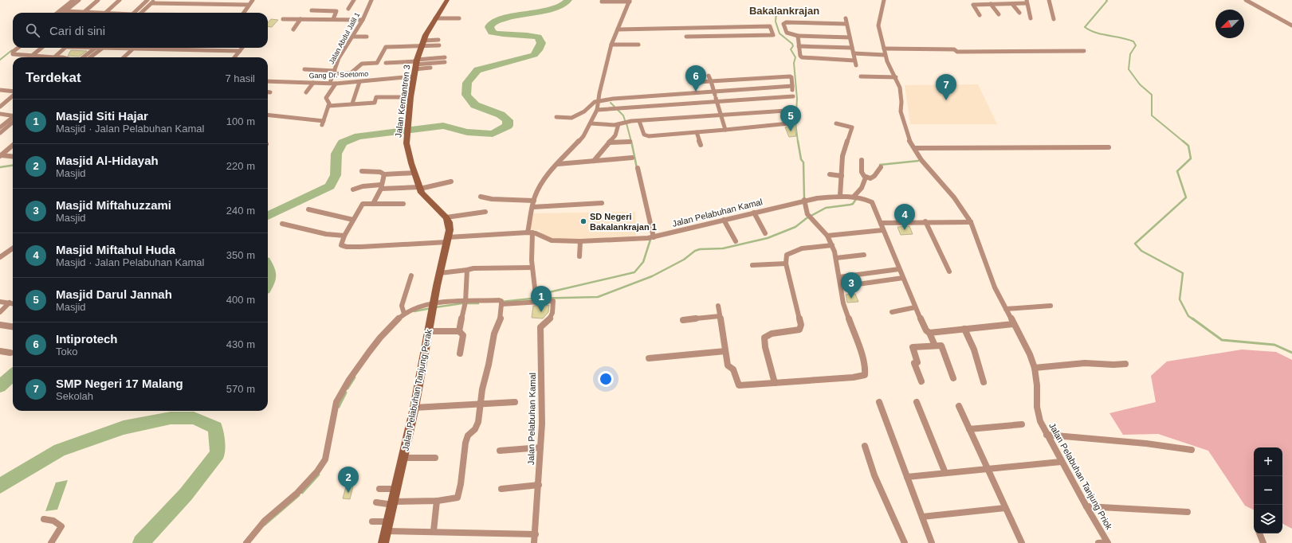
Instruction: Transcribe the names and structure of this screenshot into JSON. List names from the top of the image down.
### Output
{
  "streets": {
    "street": [
      "Jalan Abdul Jalil 1",
      "Gang Dr. Soetomo",
      "Jalan Kemantren 3",
      "Jalan Pelabuhan Kamal",
      "Jalan Pelabuhan Tanjung Perak",
      "Jalan Pelabuhan Tanjung Priok"
    ]
  },
  "crossings": [
    ["Jalan Abdul Jalil 1", "Gang Dr. Soetomo"],
    ["Gang Dr. Soetomo", "Jalan Kemantren 3"],
    ["Jalan Pelabuhan Kamal", "Jalan Pelabuhan Tanjung Perak"]
  ],
  "districts": ["Bakalankrajan"],
  "places": ["SD Negeri Bakalankrajan 1"],
  "north": "bottom left",
  "page": {
    "search": "Cari di sini",
    "heading": ["Terdekat", "7 hasil"],
    "pins": [
      "6",
      "7",
      "5",
      "4",
      "3",
      "1",
      "2"
    ],
    "list": [
      {
        "mark": "1",
        "name": "Masjid Siti Hajar",
        "note": "Masjid · Jalan Pelabuhan Kamal",
        "value": "100 m"
      },
      {
        "mark": "2",
        "name": "Masjid Al-Hidayah",
        "note": "Masjid",
        "value": "220 m"
      },
      {
        "mark": "3",
        "name": "Masjid Miftahuzzami",
        "note": "Masjid",
        "value": "240 m"
      },
      {
        "mark": "4",
        "name": "Masjid Miftahul Huda",
        "note": "Masjid · Jalan Pelabuhan Kamal",
        "value": "350 m"
      },
      {
        "mark": "5",
        "name": "Masjid Darul Jannah",
        "note": "Masjid",
        "value": "400 m"
      },
      {
        "mark": "6",
        "name": "Intiprotech",
        "note": "Toko",
        "value": "430 m"
      },
      {
        "mark": "7",
        "name": "SMP Negeri 17 Malang",
        "note": "Sekolah",
        "value": "570 m"
      }
    ],
    "map_buttons": ["+", "−"]
  }
}
